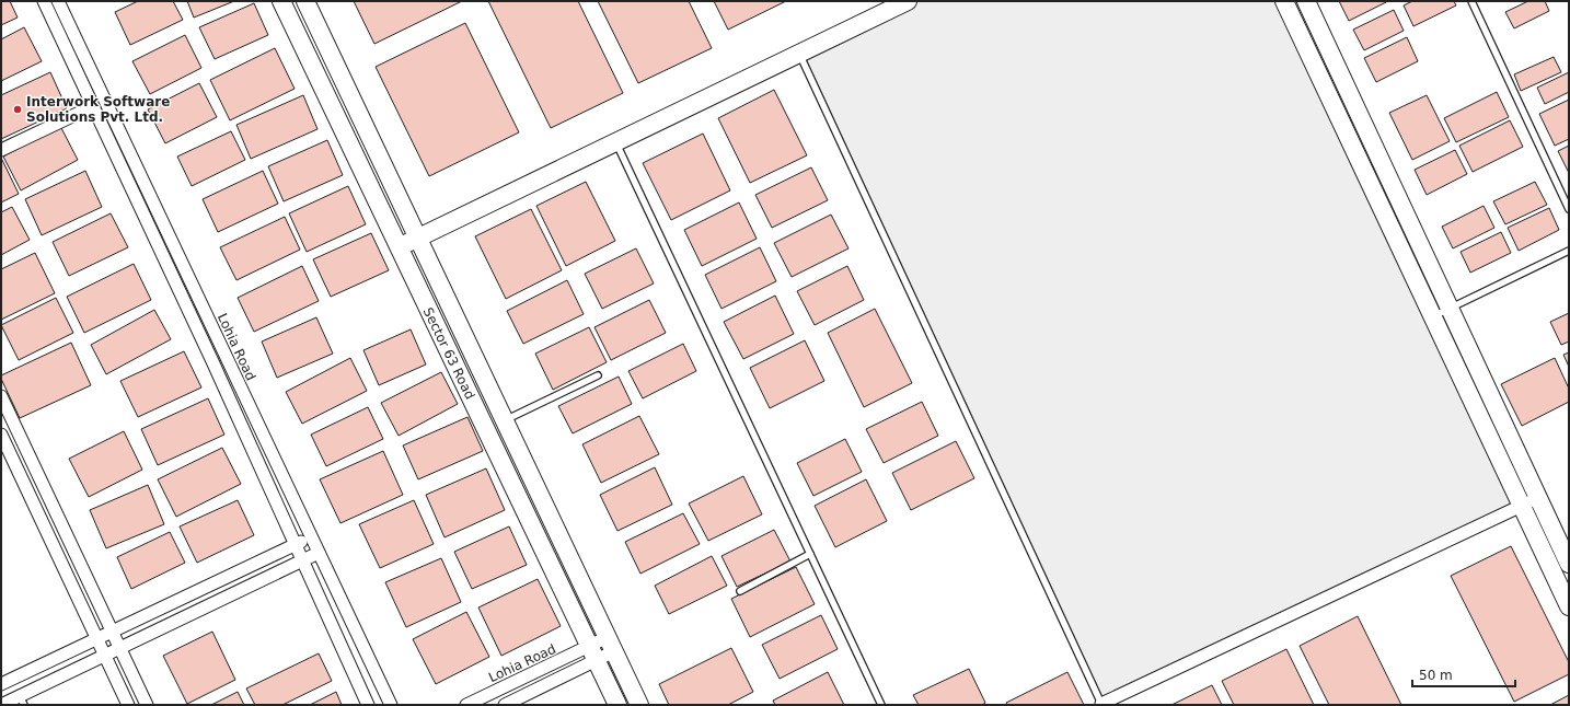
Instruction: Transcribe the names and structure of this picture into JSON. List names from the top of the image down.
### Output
{
  "streets": {
    "street": ["Lohia Road", "Sector 63 Road"]
  },
  "crossings": [
    ["Lohia Road", "Sector 63 Road"]
  ],
  "places": ["Interwork Software Solutions Pvt. Ltd."],
  "scale_bar": "50 m"
}
